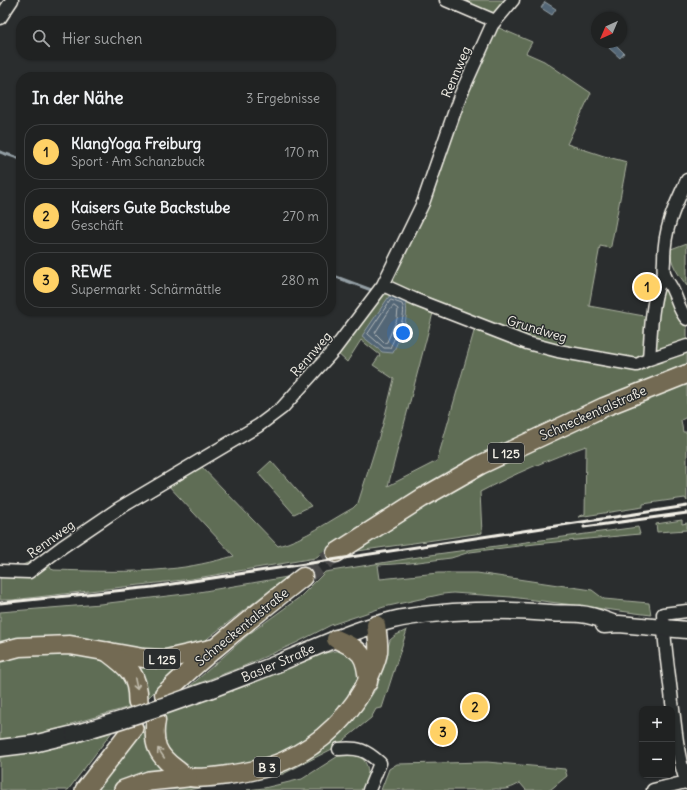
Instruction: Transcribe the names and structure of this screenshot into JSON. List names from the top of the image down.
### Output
{
  "streets": {
    "highway": ["B 3"],
    "main road": ["Schneckentalstraße", "L 125", "Basler Straße"],
    "street": ["Rennweg", "Grundweg"]
  },
  "crossings": [
    ["Rennweg", "Grundweg"],
    ["Schneckentalstraße", "L 125"],
    ["Basler Straße", "B 3"]
  ],
  "north": "bottom left",
  "page": {
    "search": "Hier suchen",
    "heading": ["In der Nähe", "3 Ergebnisse"],
    "list": [
      {
        "mark": "1",
        "name": "KlangYoga Freiburg",
        "note": "Sport · Am Schanzbuck",
        "value": "170 m"
      },
      {
        "mark": "2",
        "name": "Kaisers Gute Backstube",
        "note": "Geschäft",
        "value": "270 m"
      },
      {
        "mark": "3",
        "name": "REWE",
        "note": "Supermarkt · Schärmättle",
        "value": "280 m"
      }
    ],
    "pins": ["1", "2", "3"],
    "map_buttons": ["+", "−"]
  }
}
